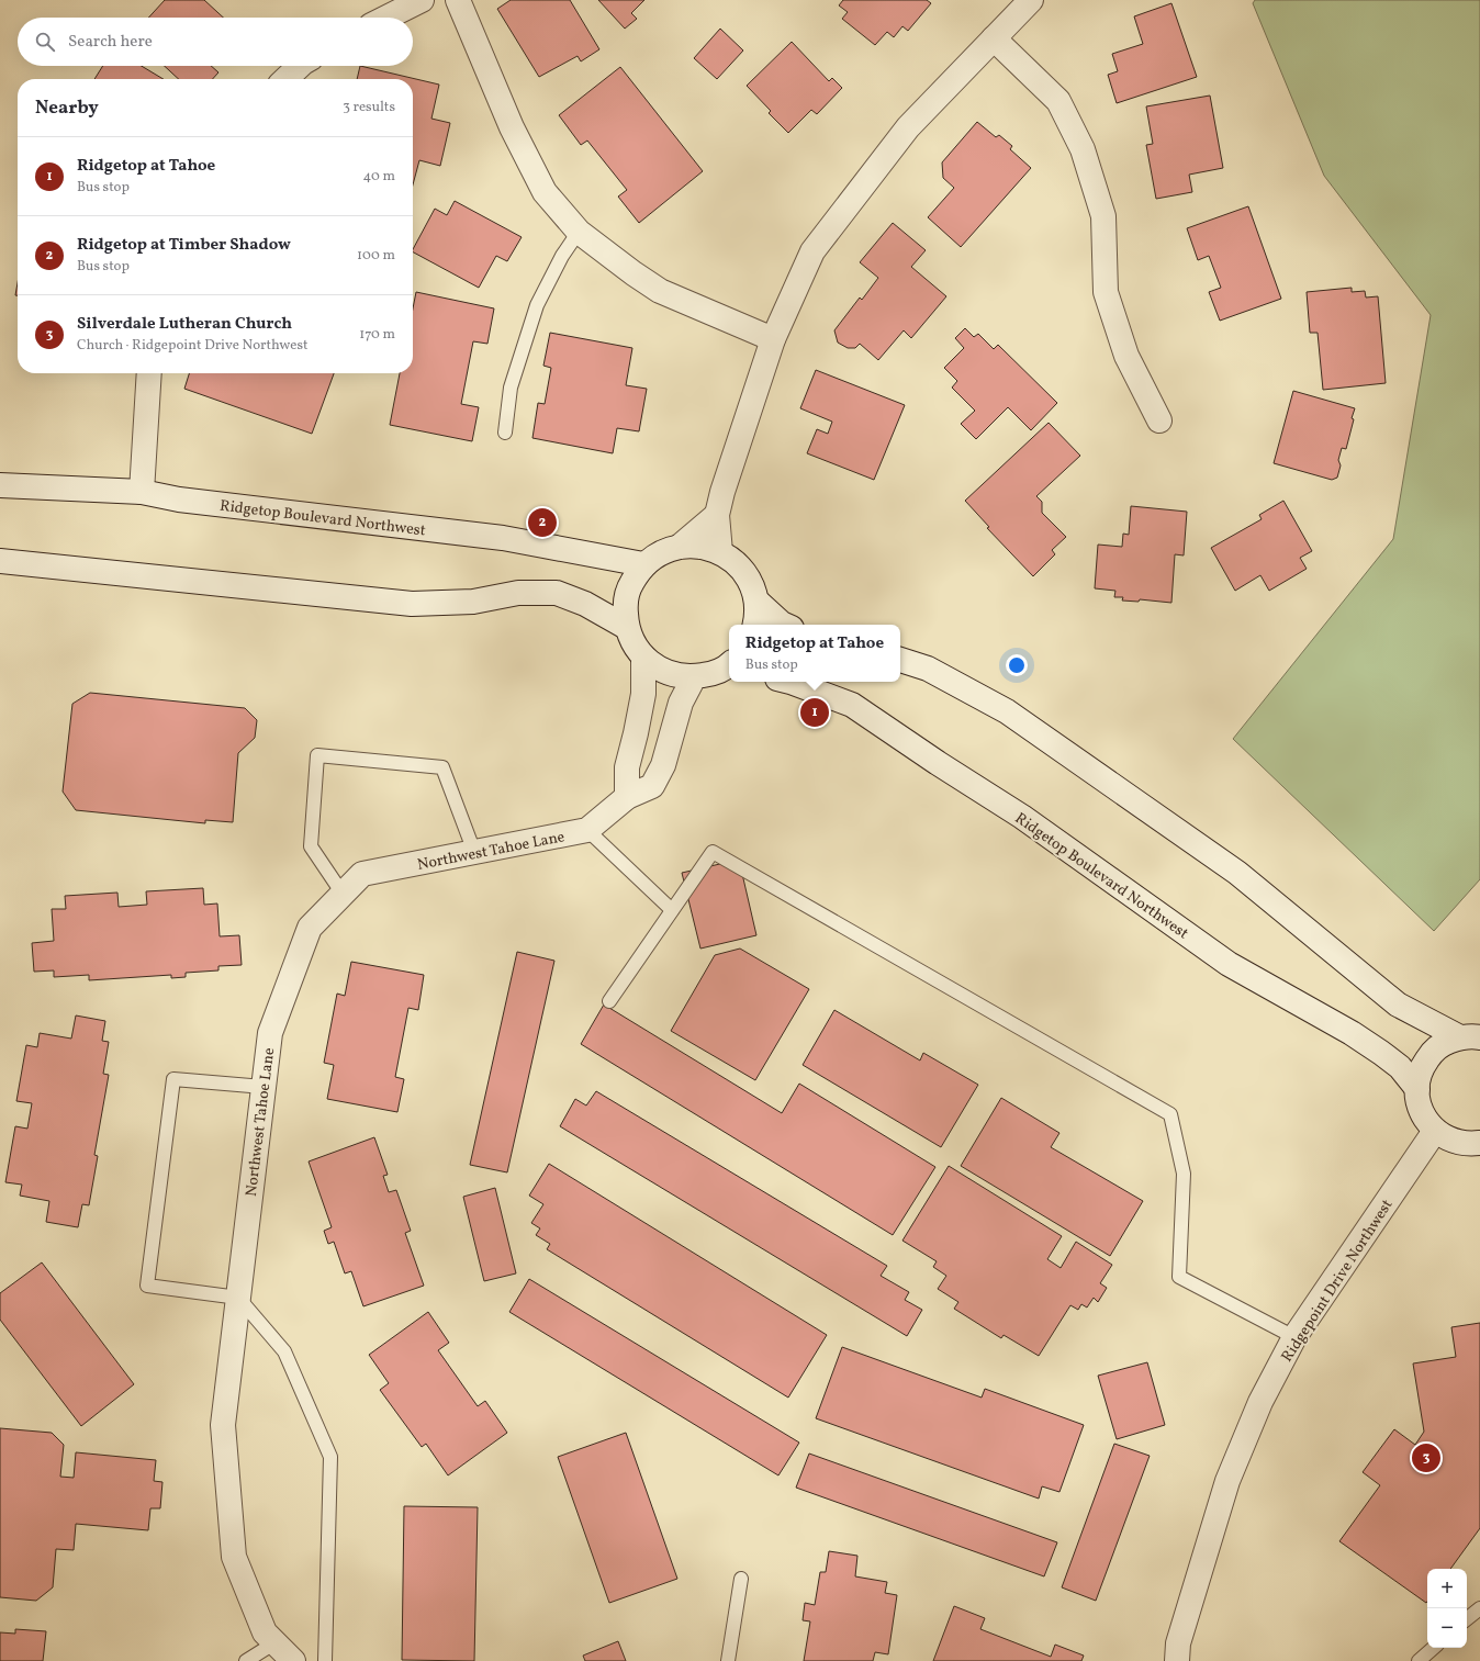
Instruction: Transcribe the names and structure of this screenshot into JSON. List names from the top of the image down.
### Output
{
  "streets": {
    "street": ["Ridgetop Boulevard Northwest", "Northwest Tahoe Lane", "Ridgepoint Drive Northwest"]
  },
  "page": {
    "search": "Search here",
    "heading": ["Nearby", "3 results"],
    "list": [
      {
        "mark": "1",
        "name": "Ridgetop at Tahoe",
        "note": "Bus stop",
        "value": "40 m"
      },
      {
        "mark": "2",
        "name": "Ridgetop at Timber Shadow",
        "note": "Bus stop",
        "value": "100 m"
      },
      {
        "mark": "3",
        "name": "Silverdale Lutheran Church",
        "note": "Church · Ridgepoint Drive Northwest",
        "value": "170 m"
      }
    ],
    "pins": ["2", "1", "3"],
    "popup": ["Ridgetop at Tahoe", "Bus stop"],
    "map_buttons": ["+", "−"]
  }
}
